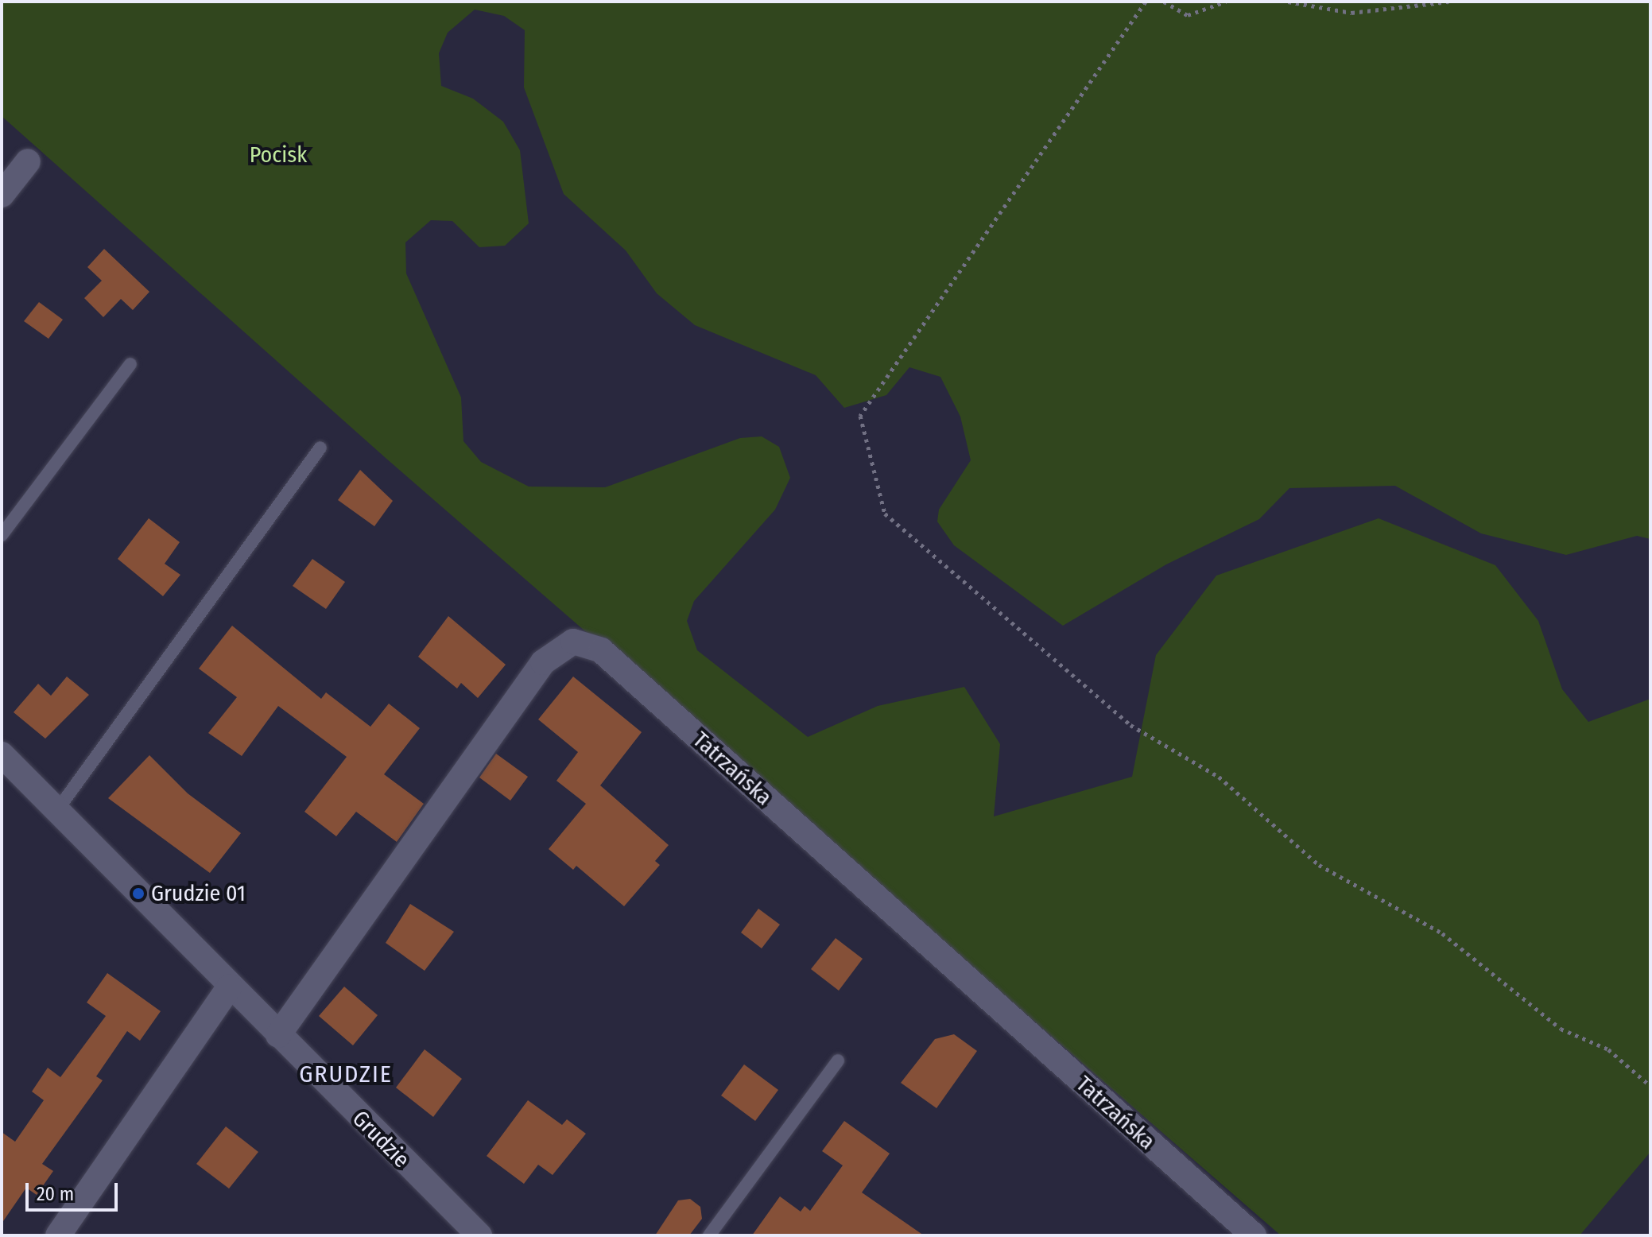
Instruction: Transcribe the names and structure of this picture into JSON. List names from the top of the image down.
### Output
{
  "streets": {
    "street": ["Tatrzańska", "Grudzie"]
  },
  "crossings": [
    ["Tatrzańska", "Grudzie"]
  ],
  "districts": ["GRUDZIE"],
  "parks": ["Pocisk"],
  "places": ["Grudzie 01"],
  "scale_bar": "20 m"
}
